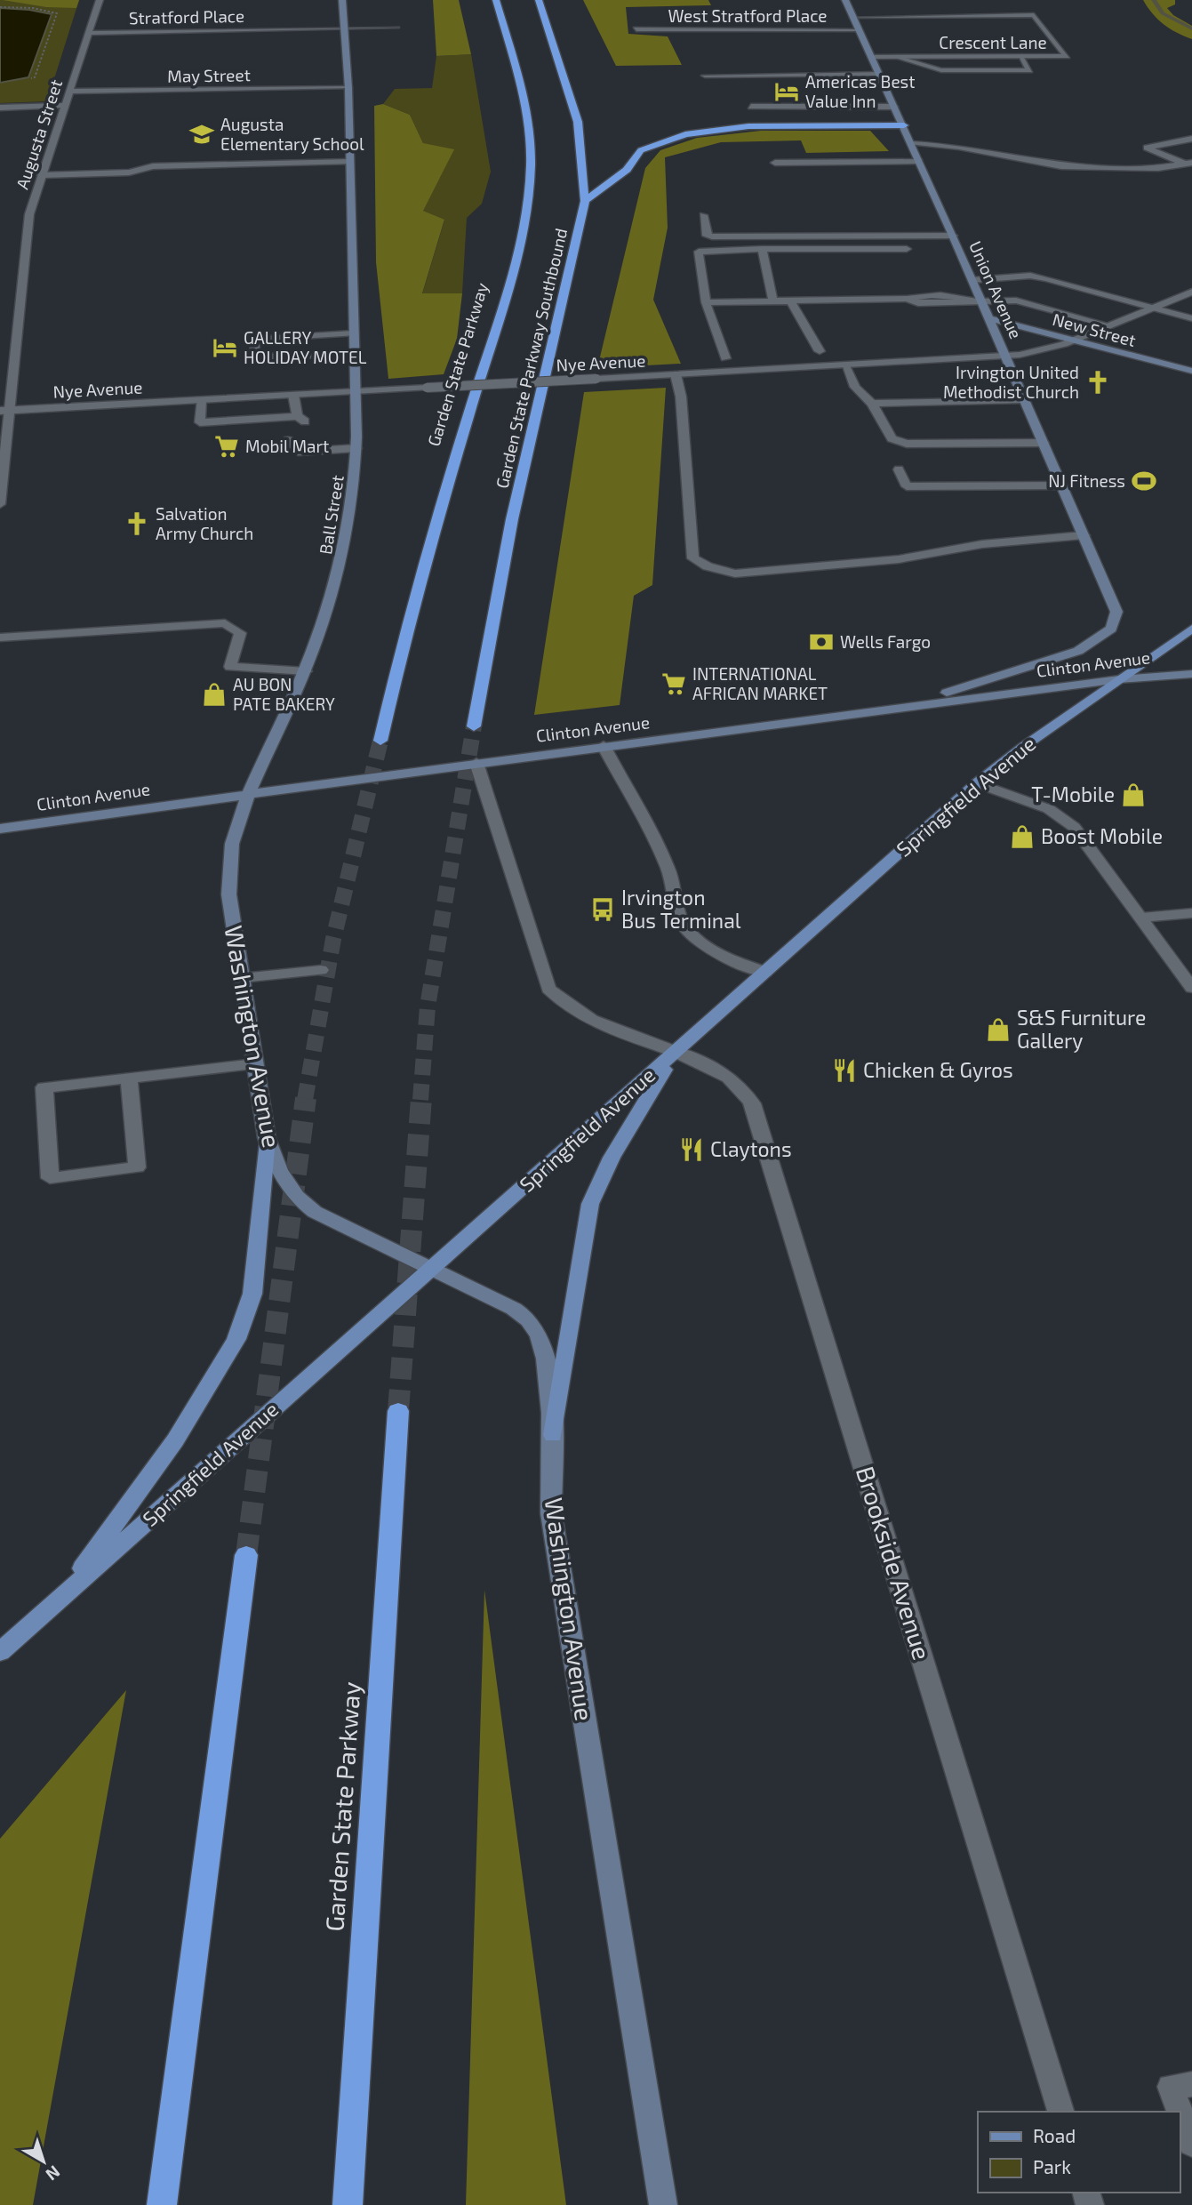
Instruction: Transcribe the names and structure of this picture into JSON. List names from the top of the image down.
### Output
{
  "streets": {
    "highway": ["Garden State Parkway Southbound", "Garden State Parkway"],
    "main road": [
      "Union Avenue",
      "New Street",
      "Ball Street",
      "Clinton Avenue",
      "Springfield Avenue",
      "Washington Avenue"
    ],
    "street": [
      "West Stratford Place",
      "Stratford Place",
      "Crescent Lane",
      "May Street",
      "Augusta Street",
      "Nye Avenue",
      "Brookside Avenue"
    ]
  },
  "crossings": [
    ["West Stratford Place", "Union Avenue"],
    ["Stratford Place", "Augusta Street"],
    ["Stratford Place", "Ball Street"],
    ["Crescent Lane", "Union Avenue"],
    ["May Street", "Augusta Street"],
    ["May Street", "Ball Street"],
    ["Augusta Street", "Nye Avenue"],
    ["Union Avenue", "New Street"],
    ["Union Avenue", "Nye Avenue"],
    ["Union Avenue", "Clinton Avenue"],
    ["New Street", "Nye Avenue"],
    ["Nye Avenue", "Ball Street"],
    ["Ball Street", "Clinton Avenue"],
    ["Ball Street", "Washington Avenue"],
    ["Clinton Avenue", "Springfield Avenue"],
    ["Clinton Avenue", "Washington Avenue"],
    ["Clinton Avenue", "Brookside Avenue"],
    ["Springfield Avenue", "Washington Avenue"],
    ["Springfield Avenue", "Brookside Avenue"]
  ],
  "places": {
    "hotel": ["Americas Best Value Inn", "GALLERY HOLIDAY MOTEL"],
    "school or university": ["Augusta Elementary School"],
    "church": ["Irvington United Methodist Church", "Salvation Army Church"],
    "supermarket": ["Mobil Mart", "INTERNATIONAL AFRICAN MARKET"],
    "sports": ["NJ Fitness"],
    "bank": ["Wells Fargo"],
    "shop": [
      "AU BON PATE BAKERY",
      "T-Mobile",
      "Boost Mobile",
      "S&S Furniture Gallery"
    ],
    "bus stop": ["Irvington Bus Terminal"],
    "restaurant": ["Chicken & Gyros", "Claytons"]
  },
  "legend": ["Road", "Park"],
  "north": "bottom right"
}
